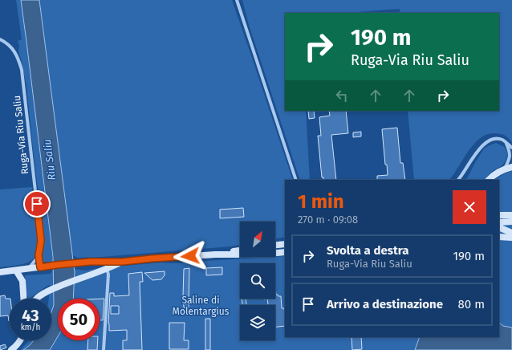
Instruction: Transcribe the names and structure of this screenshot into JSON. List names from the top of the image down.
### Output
{
  "streets": {
    "street": ["Ruga-Via Riu Saliu"]
  },
  "water": ["Riu Saliu"],
  "parks": ["Saline di Molentargius"],
  "north": "top right",
  "page": {
    "turn": ["190 m", "Ruga-Via Riu Saliu"],
    "heading": ["1 min", "270 m · 09:08"],
    "list": [
      {
        "name": "Svolta a destra",
        "note": "Ruga-Via Riu Saliu",
        "value": "190 m"
      },
      {
        "name": "Arrivo a destinazione",
        "value": "80 m"
      }
    ],
    "speed": "43 km/h",
    "limit": "50"
  }
}
